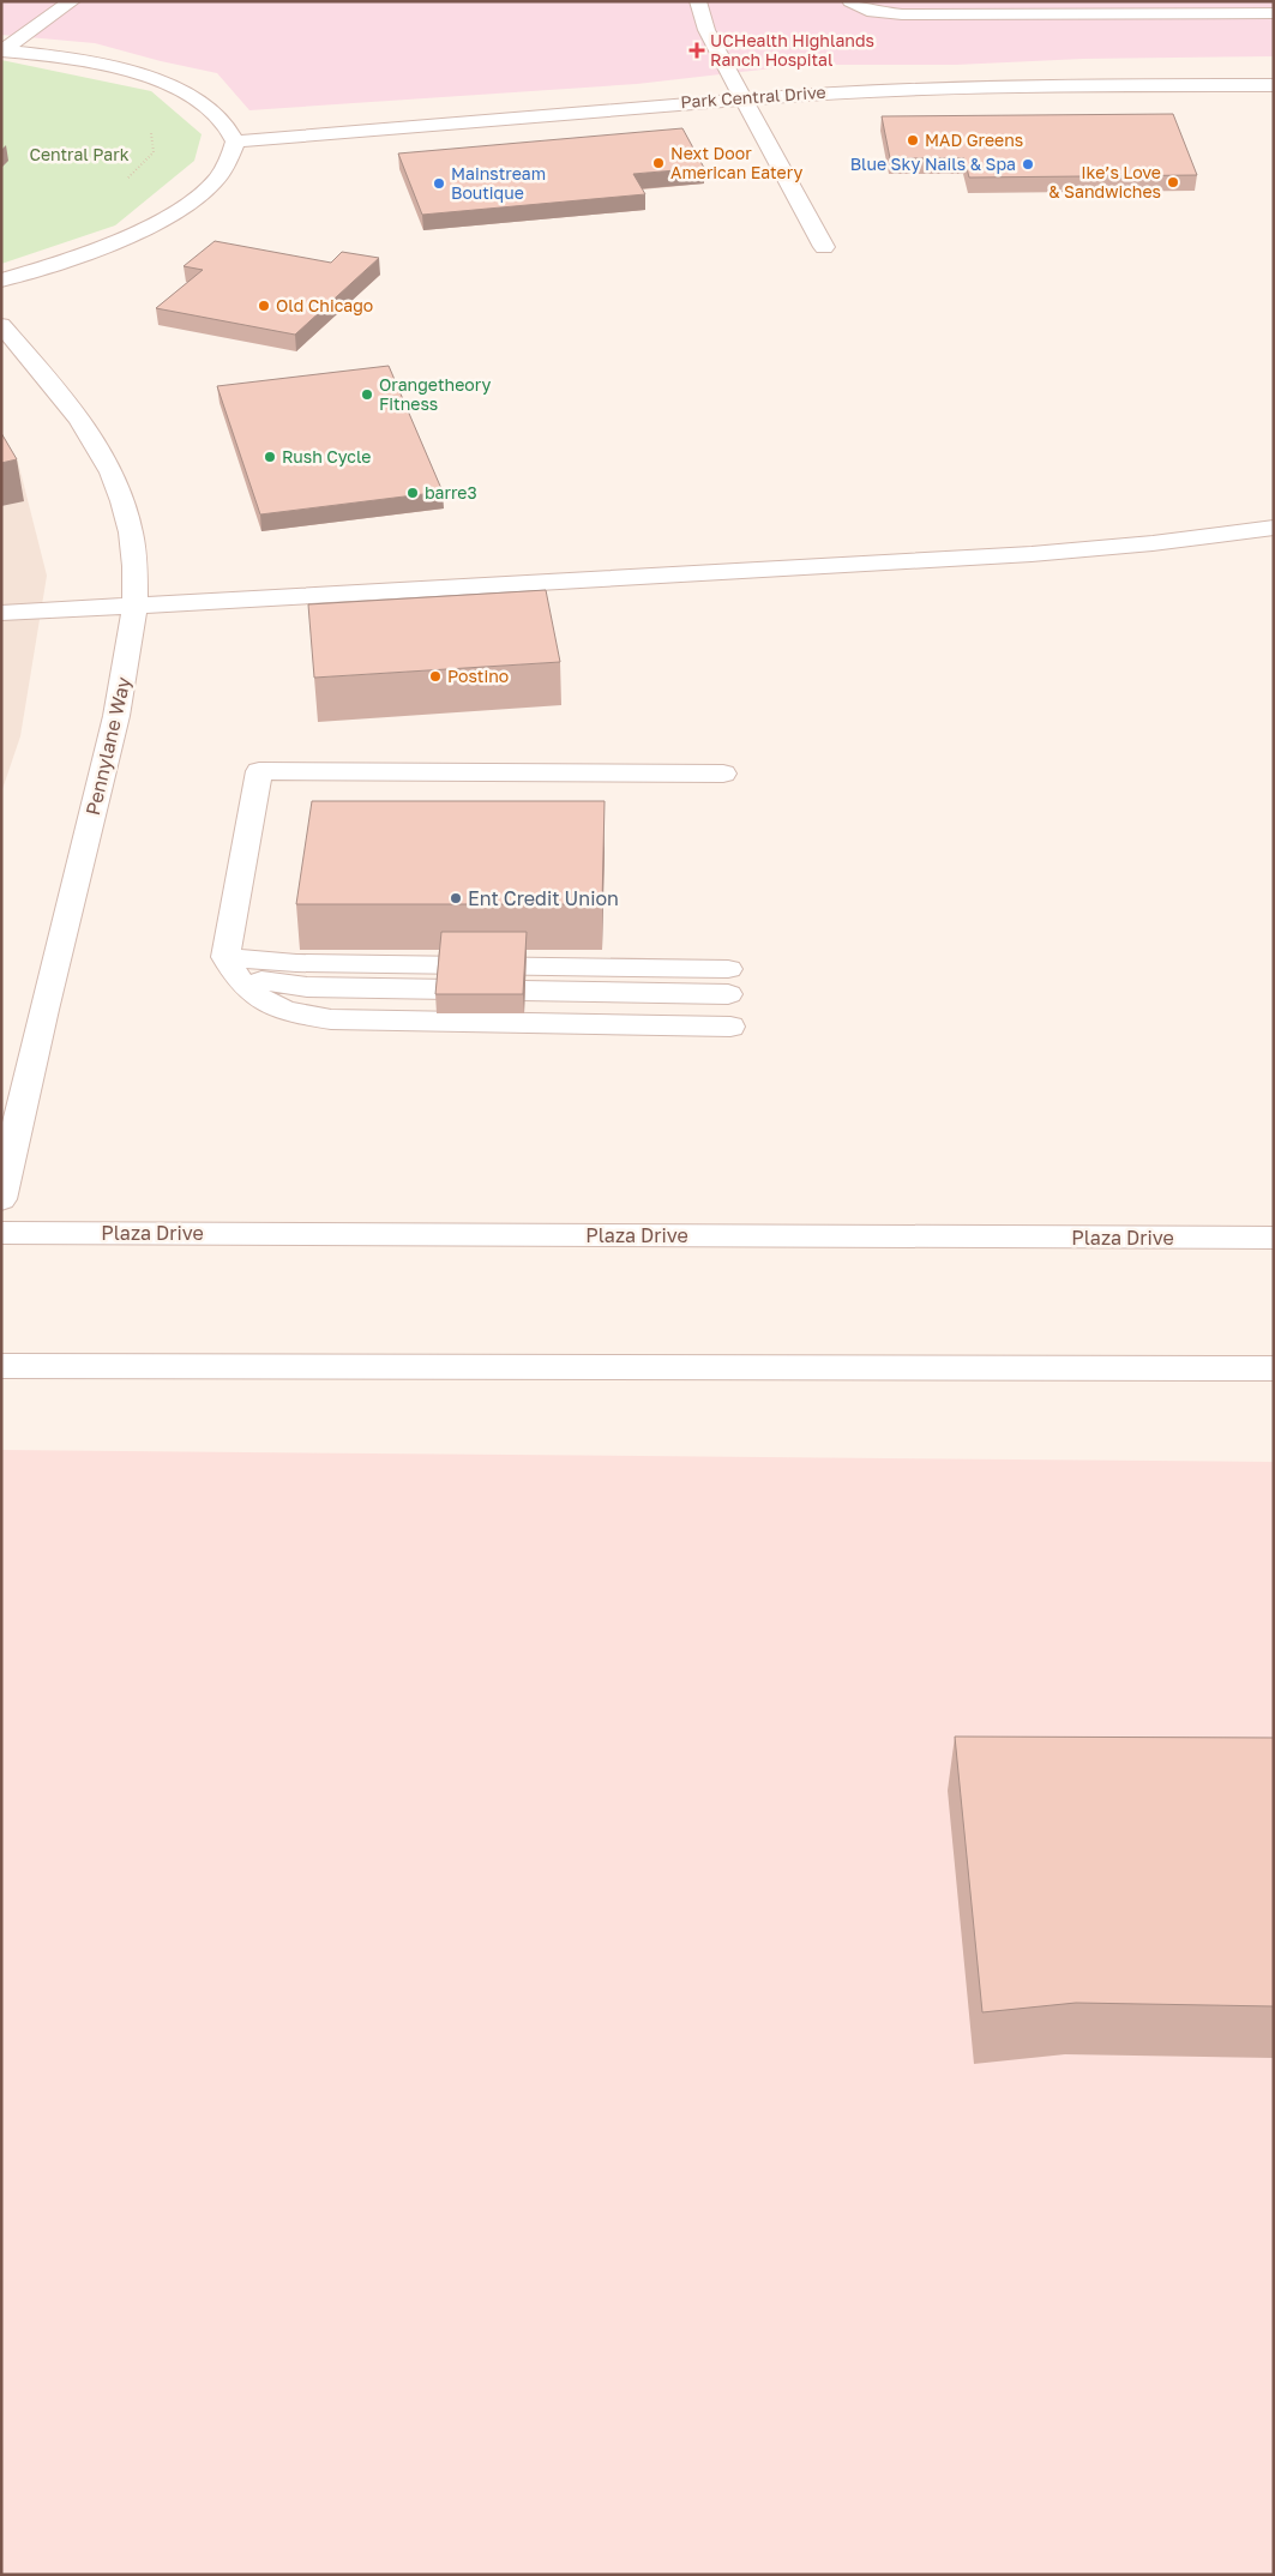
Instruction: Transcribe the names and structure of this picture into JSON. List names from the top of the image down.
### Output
{
  "streets": {
    "street": ["Park Central Drive", "Pennylane Way", "Plaza Drive"]
  },
  "parks": ["Central Park"],
  "places": {
    "health": ["UCHealth Highlands Ranch Hospital"],
    "other": [
      "MAD Greens",
      "Next Door American Eatery",
      "Blue Sky Nails & Spa",
      "Ike’s Love & Sandwiches",
      "Mainstream Boutique",
      "Old Chicago",
      "Orangetheory Fitness",
      "Rush Cycle",
      "barre3",
      "Postino",
      "Ent Credit Union"
    ]
  }
}
